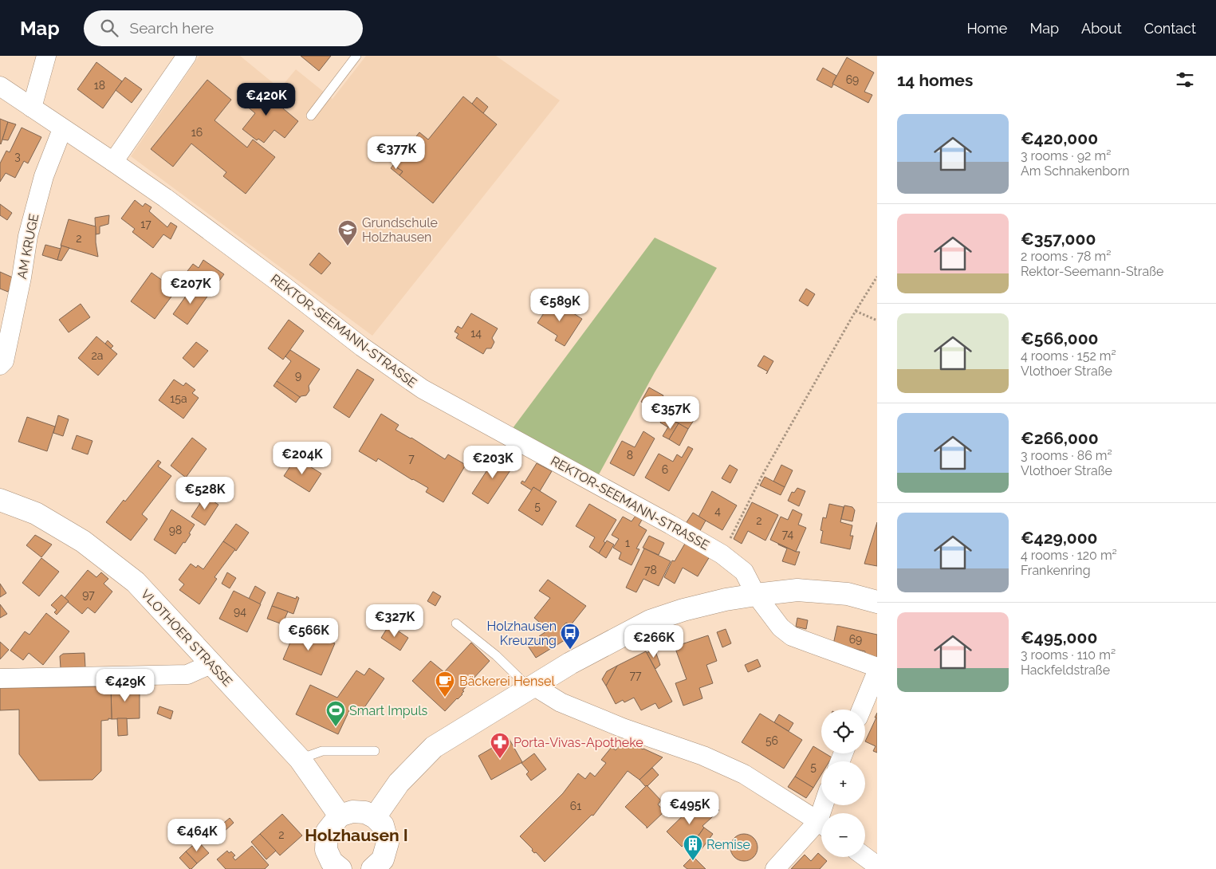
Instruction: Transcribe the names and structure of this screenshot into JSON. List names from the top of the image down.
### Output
{
  "streets": {
    "street": ["AM KRUGE", "REKTOR-SEEMANN-STRASSE", "VLOTHOER STRASSE"]
  },
  "crossings": [
    ["AM KRUGE", "REKTOR-SEEMANN-STRASSE"]
  ],
  "districts": ["Holzhausen I"],
  "places": {
    "school or university": ["Grundschule Holzhausen"],
    "bus stop": ["Holzhausen Kreuzung"],
    "cafe": ["Bäckerei Hensel"],
    "sports": ["Smart Impuls"],
    "pharmacy": ["Porta-Vivas-Apotheke"],
    "building": ["Remise"]
  },
  "house_numbers": [
    "69",
    "18",
    "16",
    "3",
    "17",
    "2",
    "14",
    "2a",
    "9",
    "15a",
    "8",
    "7",
    "6",
    "5",
    "4",
    "2",
    "98",
    "74",
    "1",
    "78",
    "97",
    "94",
    "69",
    "77",
    "56",
    "5",
    "61",
    "2"
  ],
  "page": {
    "header": "Map",
    "search": "Search here",
    "nav": [
      "Home",
      "Map",
      "About",
      "Contact"
    ],
    "heading": "14 homes",
    "price": [
      "€420K",
      "€377K",
      "€207K",
      "€589K",
      "€357K",
      "€204K",
      "€203K",
      "€528K",
      "€327K",
      "€566K",
      "€266K",
      "€429K",
      "€495K",
      "€464K"
    ],
    "list": [
      {
        "name": "€420,000",
        "note": "3 rooms · 92 m² · Am Schnakenborn"
      },
      {
        "name": "€357,000",
        "note": "2 rooms · 78 m² · Rektor-Seemann-Straße"
      },
      {
        "name": "€566,000",
        "note": "4 rooms · 152 m² · Vlothoer Straße"
      },
      {
        "name": "€266,000",
        "note": "3 rooms · 86 m² · Vlothoer Straße"
      },
      {
        "name": "€429,000",
        "note": "4 rooms · 120 m² · Frankenring"
      },
      {
        "name": "€495,000",
        "note": "3 rooms · 110 m² · Hackfeldstraße"
      }
    ],
    "map_buttons": ["+", "−"]
  }
}
